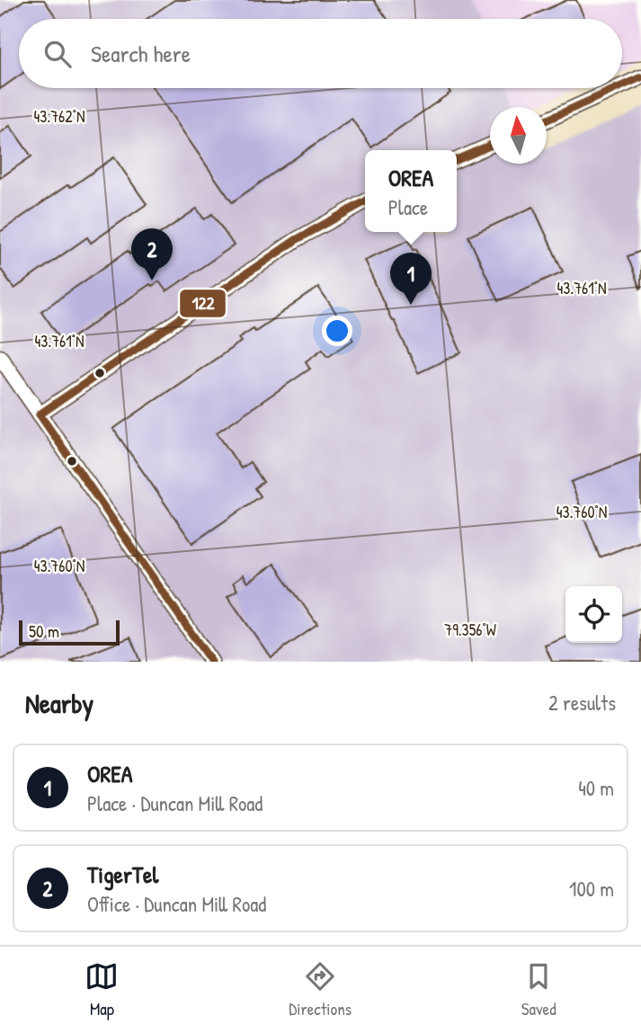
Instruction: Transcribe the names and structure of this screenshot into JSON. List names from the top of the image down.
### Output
{
  "lines": ["transit line 122"],
  "scale_bar": "50 m",
  "north": "top",
  "page": {
    "search": "Search here",
    "popup": ["OREA", "Place"],
    "pins": ["2", "1"],
    "scale": "50 m",
    "heading": ["Nearby", "2 results"],
    "list": [
      {
        "mark": "1",
        "name": "OREA",
        "note": "Place · Duncan Mill Road",
        "value": "40 m"
      },
      {
        "mark": "2",
        "name": "TigerTel",
        "note": "Office · Duncan Mill Road",
        "value": "100 m"
      }
    ],
    "nav": ["Map", "Directions", "Saved"]
  },
  "coordinates": [
    "43.762°N",
    "43.761°N",
    "43.760°N",
    "79.356°W"
  ]
}
